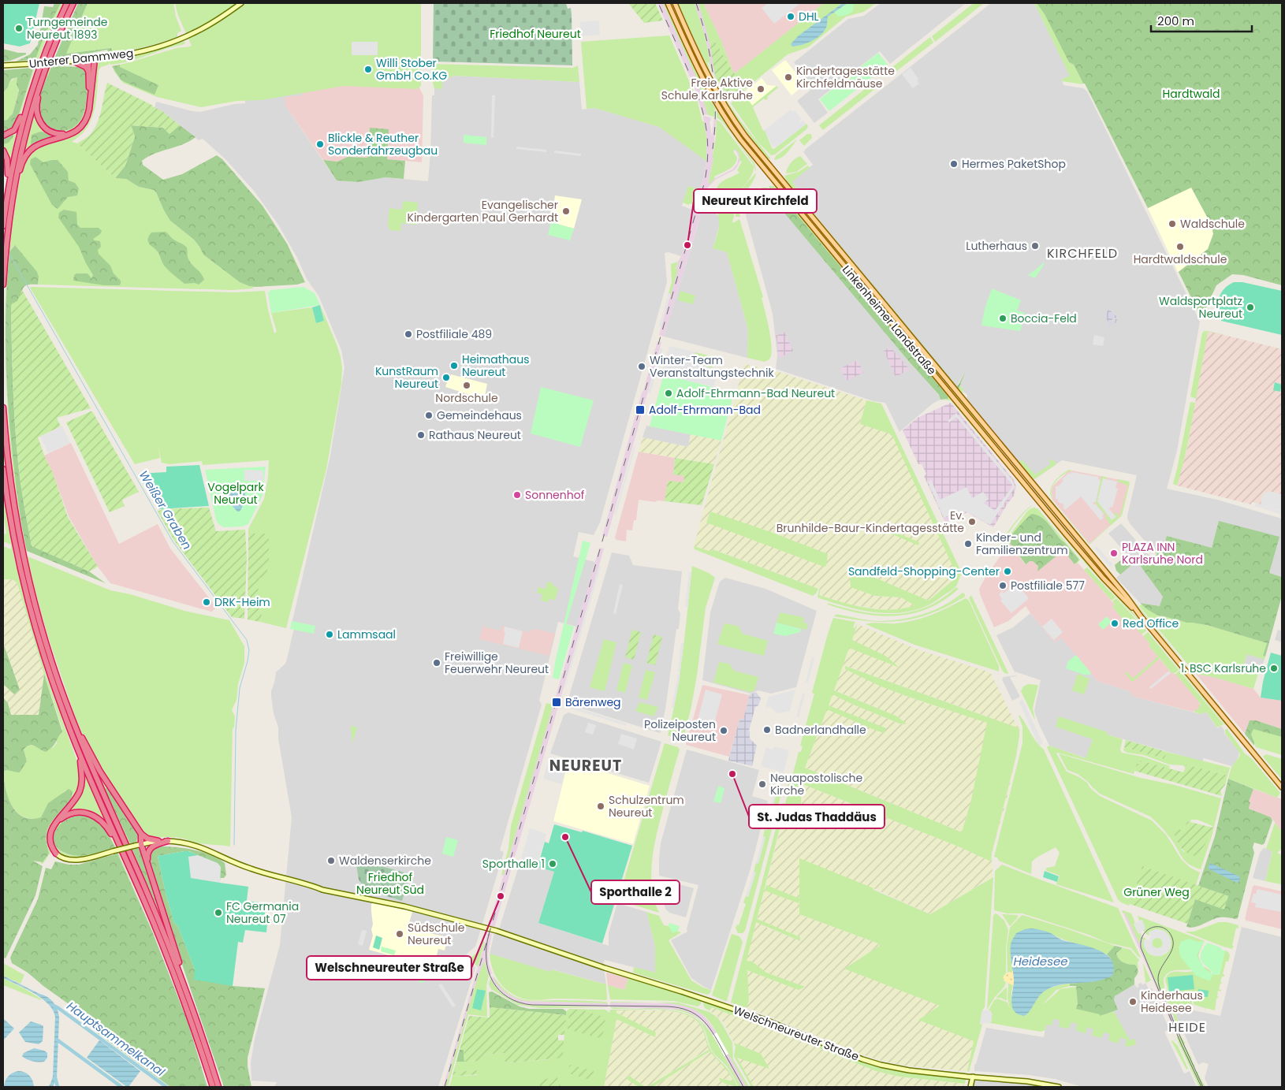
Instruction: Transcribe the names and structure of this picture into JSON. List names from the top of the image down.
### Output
{
  "streets": {
    "main road": ["Unterer Dammweg", "Linkenheimer Landstraße", "Welschneureuter Straße"]
  },
  "districts": ["KIRCHFELD", "NEUREUT", "HEIDE"],
  "water": ["Weißer Graben", "Heidesee", "Hauptsammelkanal"],
  "parks": [
    "Friedhof Neureut",
    "Hardtwald",
    "Vogelpark Neureut",
    "Friedhof Neureut Süd",
    "Grüner Weg"
  ],
  "places": {
    "other": [
      "DHL",
      "Turngemeinde Neureut 1893",
      "Willi Stober GmbH Co.KG",
      "Kindertagesstätte Kirchfeldmäuse",
      "Freie Aktive Schule Karlsruhe",
      "Blickle & Reuther Sonderfahrzeugbau",
      "Hermes PaketShop",
      "Evangelischer Kindergarten Paul Gerhardt",
      "Waldschule",
      "Neureut Kirchfeld",
      "Lutherhaus",
      "Hardtwaldschule",
      "Waldsportplatz Neureut",
      "Boccia-Feld",
      "Postfiliale 489",
      "Heimathaus Neureut",
      "Winter-Team Veranstaltungstechnik",
      "KunstRaum Neureut",
      "Nordschule",
      "Adolf-Ehrmann-Bad Neureut",
      "Gemeindehaus",
      "Rathaus Neureut",
      "Sonnenhof",
      "Ev. Brunhilde-Baur-Kindertagesstätte",
      "Kinder- und Familienzentrum",
      "PLAZA INN Karlsruhe Nord",
      "Sandfeld-Shopping-Center",
      "Postfiliale 577",
      "DRK-Heim",
      "Red Office",
      "Lammsaal",
      "Freiwillige Feuerwehr Neureut",
      "1. BSC Karlsruhe",
      "Badnerlandhalle",
      "Polizeiposten Neureut",
      "St. Judas Thaddäus",
      "Neuapostolische Kirche",
      "Schulzentrum Neureut",
      "Sporthalle 2",
      "Waldenserkirche",
      "Sporthalle 1",
      "Welschneureuter Straße",
      "FC Germania Neureut 07",
      "Südschule Neureut",
      "Kinderhaus Heidesee"
    ],
    "transit": ["Adolf-Ehrmann-Bad", "Bärenweg"]
  },
  "scale_bar": "200 m"
}
